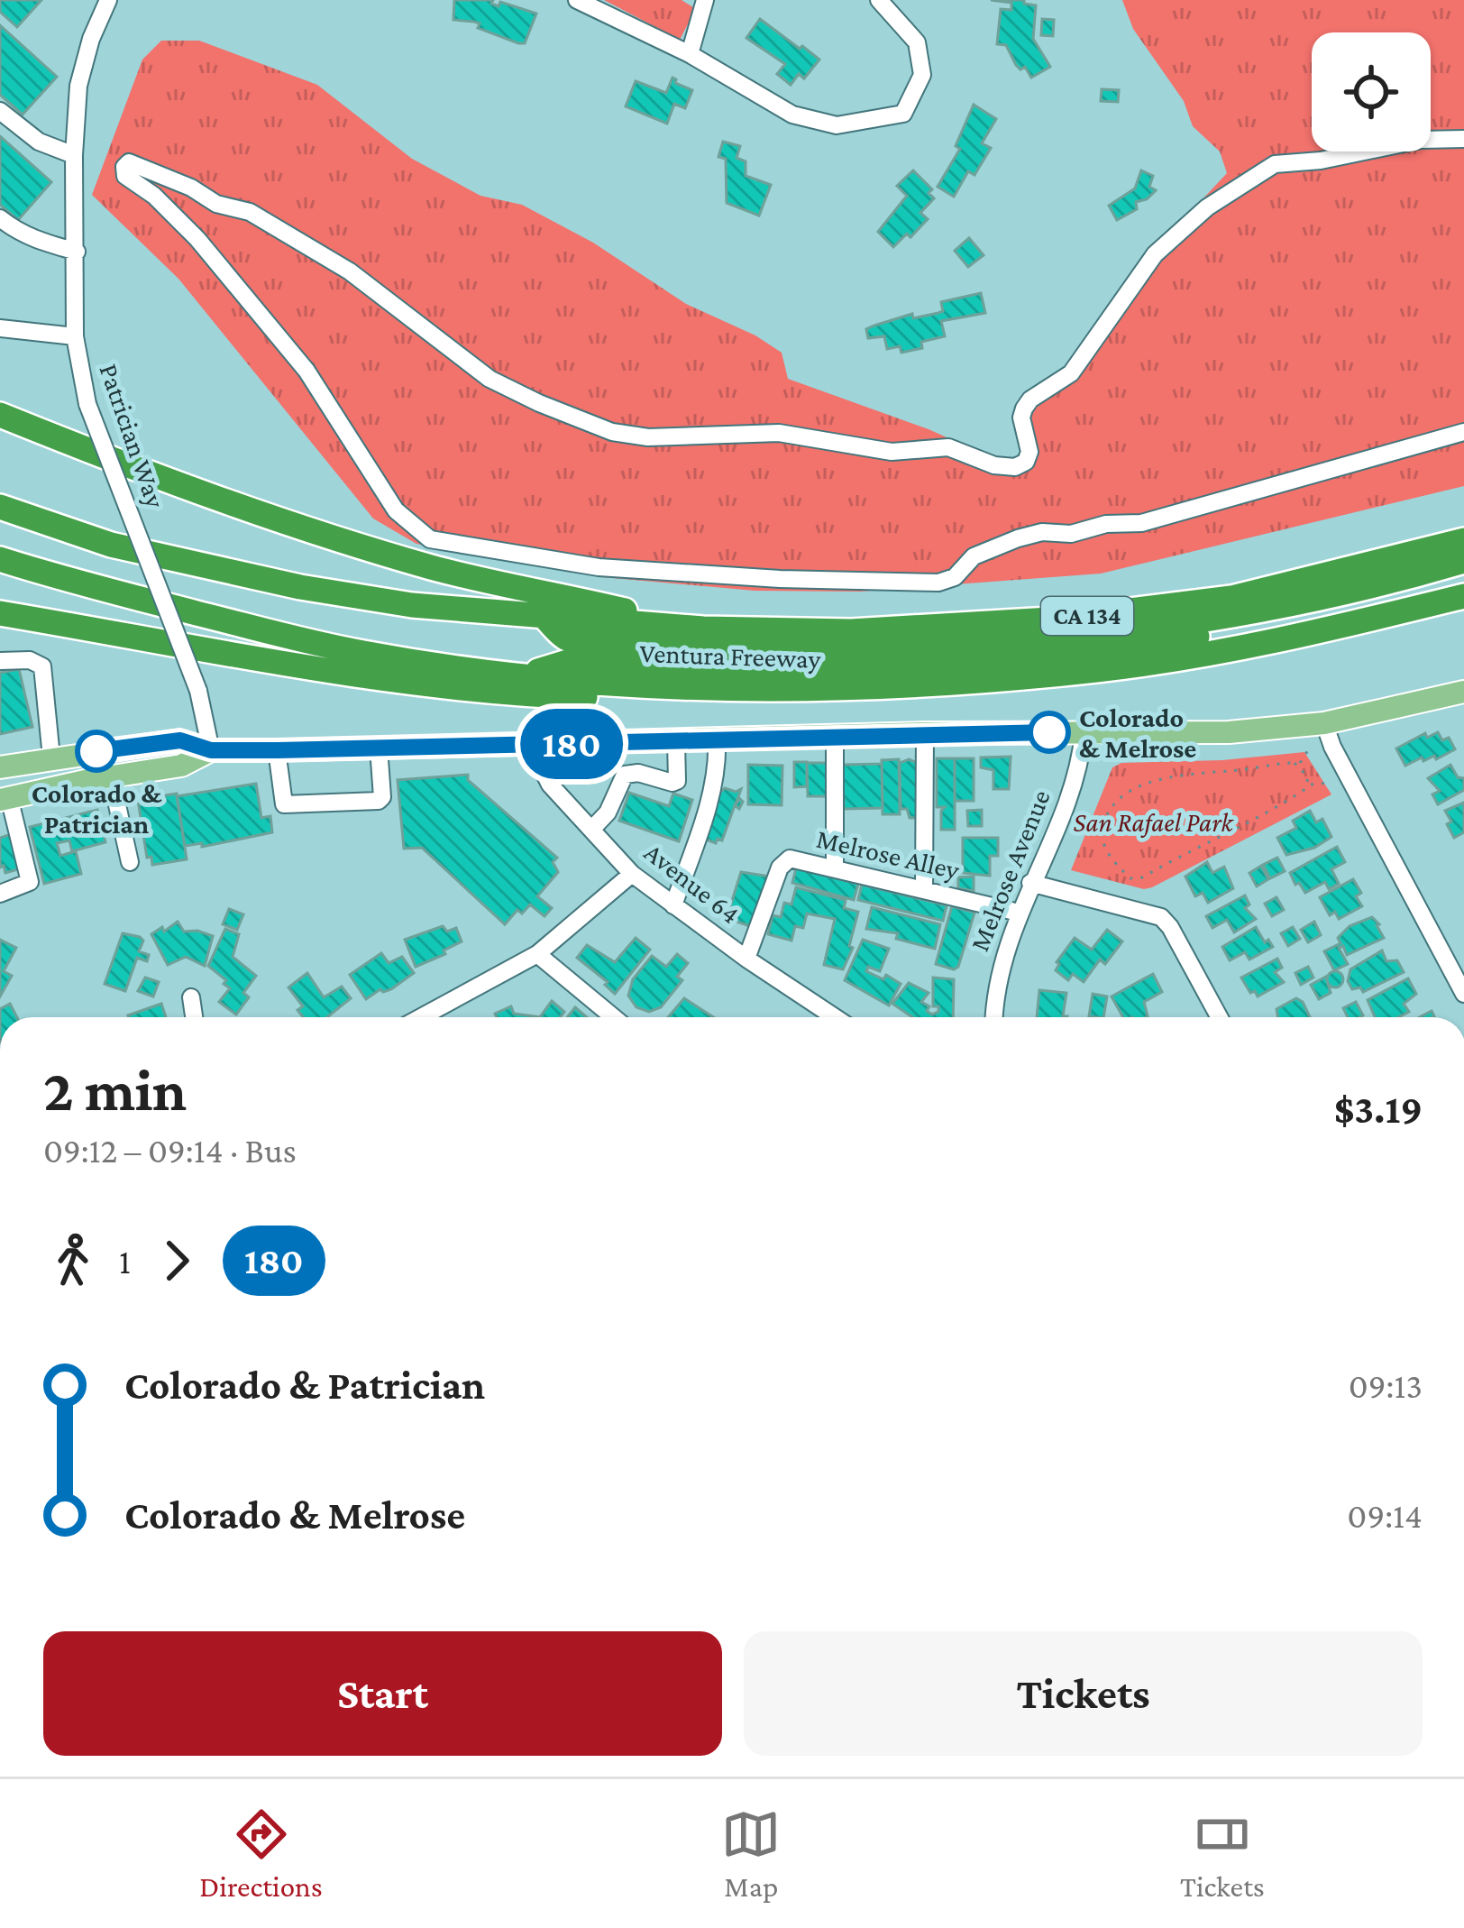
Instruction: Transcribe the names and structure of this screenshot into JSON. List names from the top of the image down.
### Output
{
  "streets": {
    "highway": ["CA 134", "Ventura Freeway"],
    "street": [
      "Patrician Way",
      "Melrose Alley",
      "Melrose Avenue",
      "Avenue 64"
    ]
  },
  "crossings": [
    ["Melrose Alley", "Melrose Avenue"],
    ["Melrose Alley", "Avenue 64"]
  ],
  "parks": ["San Rafael Park"],
  "places": ["Colorado & Melrose", "Colorado & Patrician"],
  "lines": ["bus line 180"],
  "page": {
    "on_map": "180",
    "heading": ["2 min", "09:12 – 09:14 · Bus", "$3.19"],
    "legs": ["1", "180"],
    "list": [
      {
        "name": "Colorado & Patrician",
        "value": "09:13"
      },
      {
        "name": "Colorado & Melrose",
        "value": "09:14"
      }
    ],
    "buttons": ["Start", "Tickets"],
    "tabs": ["Directions", "Map", "Tickets"]
  }
}
